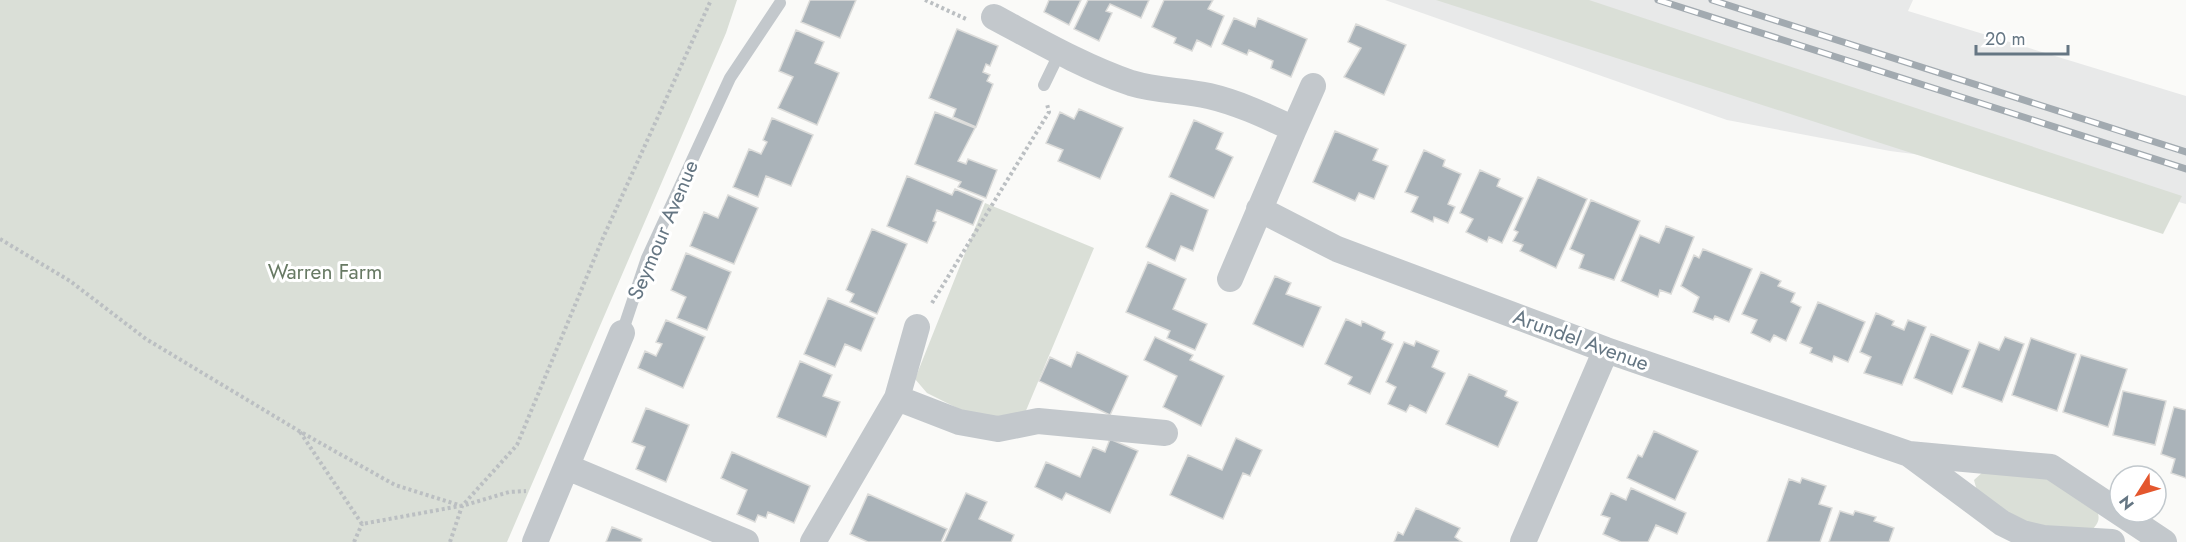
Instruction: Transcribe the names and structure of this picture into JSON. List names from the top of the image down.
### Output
{
  "streets": {
    "street": ["Seymour Avenue", "Arundel Avenue"]
  },
  "parks": ["Warren Farm"],
  "scale_bar": "20 m",
  "north": "bottom left"
}
